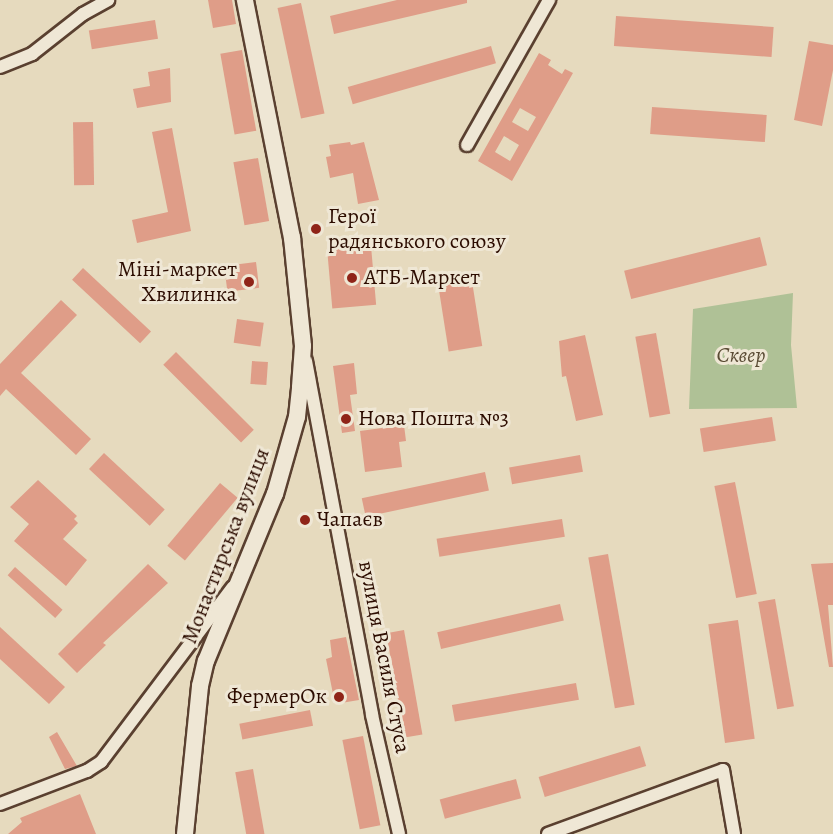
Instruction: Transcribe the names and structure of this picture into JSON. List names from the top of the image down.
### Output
{
  "streets": {
    "main road": ["Монастирська вулиця"],
    "street": ["вулиця Василя Стуса"]
  },
  "crossings": [
    ["Монастирська вулиця", "вулиця Василя Стуса"]
  ],
  "parks": ["Сквер"],
  "places": [
    "Герої радянського союзу",
    "АТБ-Маркет",
    "Міні-маркет Хвилинка",
    "Нова Пошта №3",
    "Чапаєв",
    "ФермерОк"
  ]
}
